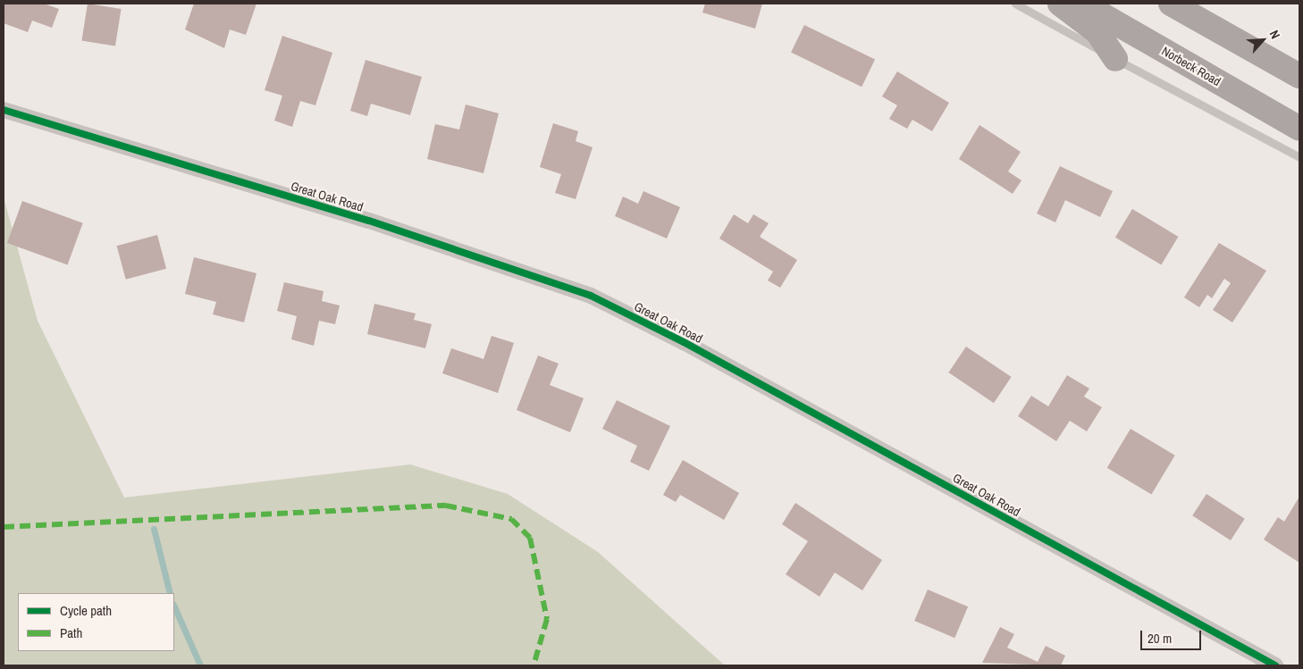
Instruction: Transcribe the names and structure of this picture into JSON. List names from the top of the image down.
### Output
{
  "streets": {
    "main road": ["Norbeck Road"],
    "street": ["Great Oak Road"]
  },
  "legend": ["Cycle path", "Path"],
  "scale_bar": "20 m",
  "north": "top right"
}
